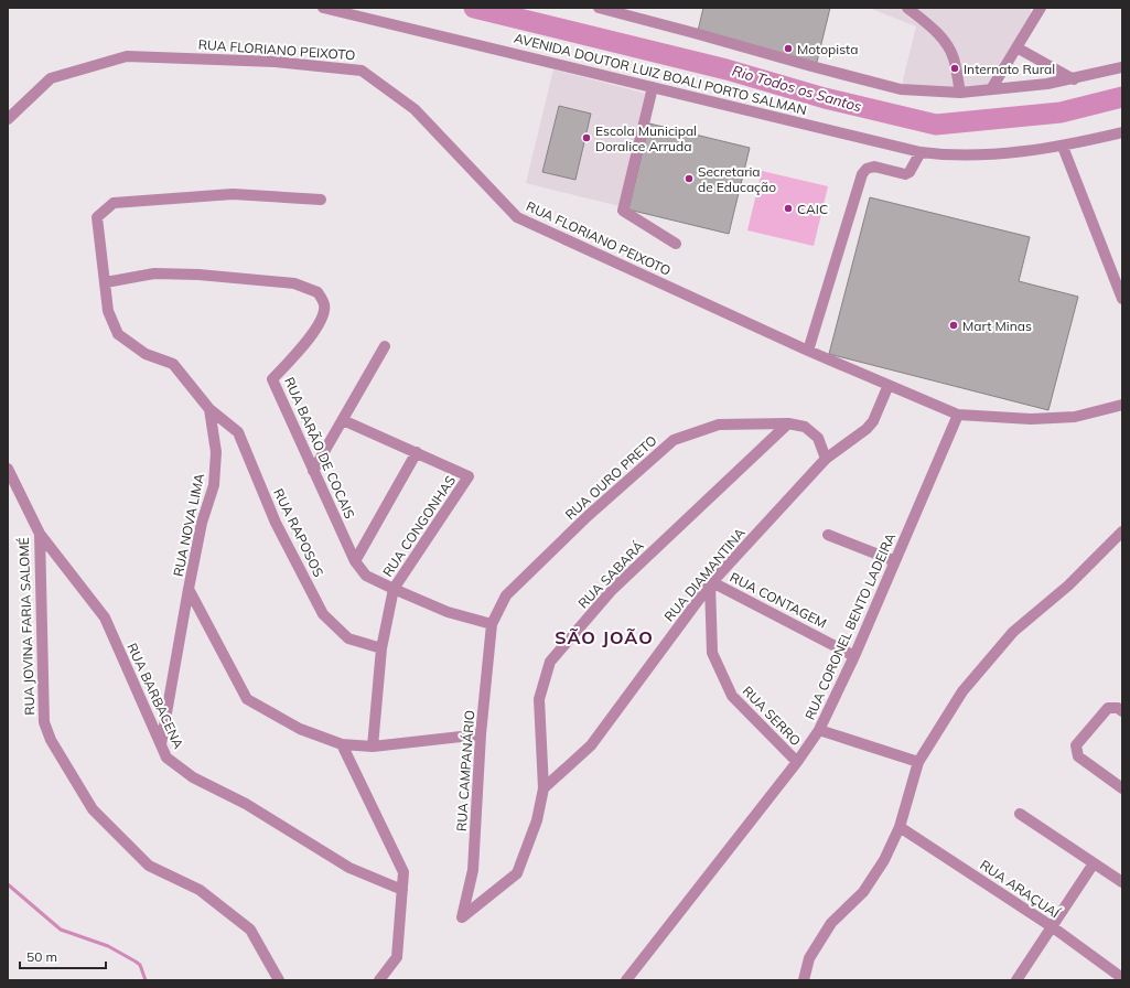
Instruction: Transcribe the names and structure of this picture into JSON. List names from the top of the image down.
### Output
{
  "streets": {
    "street": [
      "RUA FLORIANO PEIXOTO",
      "AVENIDA DOUTOR LUIZ BOALI PORTO SALMAN",
      "RUA BARÃO DE COCAIS",
      "RUA OURO PRETO",
      "RUA NOVA LIMA",
      "RUA CONGONHAS",
      "RUA RAPOSOS",
      "RUA SABARÁ",
      "RUA DIAMANTINA",
      "RUA CONTAGEM",
      "RUA JOVINA FARIA SALOMÉ",
      "RUA CORONEL BENTO LADEIRA",
      "RUA BARBACENA",
      "RUA SERRO",
      "RUA CAMPANÁRIO",
      "RUA ARAÇUAÍ"
    ]
  },
  "crossings": [
    ["RUA FLORIANO PEIXOTO", "RUA DIAMANTINA"],
    ["RUA FLORIANO PEIXOTO", "RUA CORONEL BENTO LADEIRA"],
    ["RUA BARÃO DE COCAIS", "RUA OURO PRETO"],
    ["RUA BARÃO DE COCAIS", "RUA CONGONHAS"],
    ["RUA BARÃO DE COCAIS", "RUA CAMPANÁRIO"],
    ["RUA OURO PRETO", "RUA SABARÁ"],
    ["RUA OURO PRETO", "RUA DIAMANTINA"],
    ["RUA OURO PRETO", "RUA CAMPANÁRIO"],
    ["RUA NOVA LIMA", "RUA RAPOSOS"],
    ["RUA NOVA LIMA", "RUA BARBACENA"],
    ["RUA CONGONHAS", "RUA RAPOSOS"],
    ["RUA SABARÁ", "RUA DIAMANTINA"],
    ["RUA SABARÁ", "RUA CAMPANÁRIO"],
    ["RUA DIAMANTINA", "RUA CONTAGEM"],
    ["RUA DIAMANTINA", "RUA SERRO"],
    ["RUA CONTAGEM", "RUA CORONEL BENTO LADEIRA"],
    ["RUA CONTAGEM", "RUA SERRO"],
    ["RUA JOVINA FARIA SALOMÉ", "RUA BARBACENA"],
    ["RUA CORONEL BENTO LADEIRA", "RUA SERRO"]
  ],
  "districts": ["SÃO JOÃO"],
  "water": ["Rio Todos os Santos"],
  "places": [
    "Motopista",
    "Internato Rural",
    "Escola Municipal Doralice Arruda",
    "Secretaria de Educação",
    "CAIC",
    "Mart Minas"
  ],
  "scale_bar": "50 m"
}
